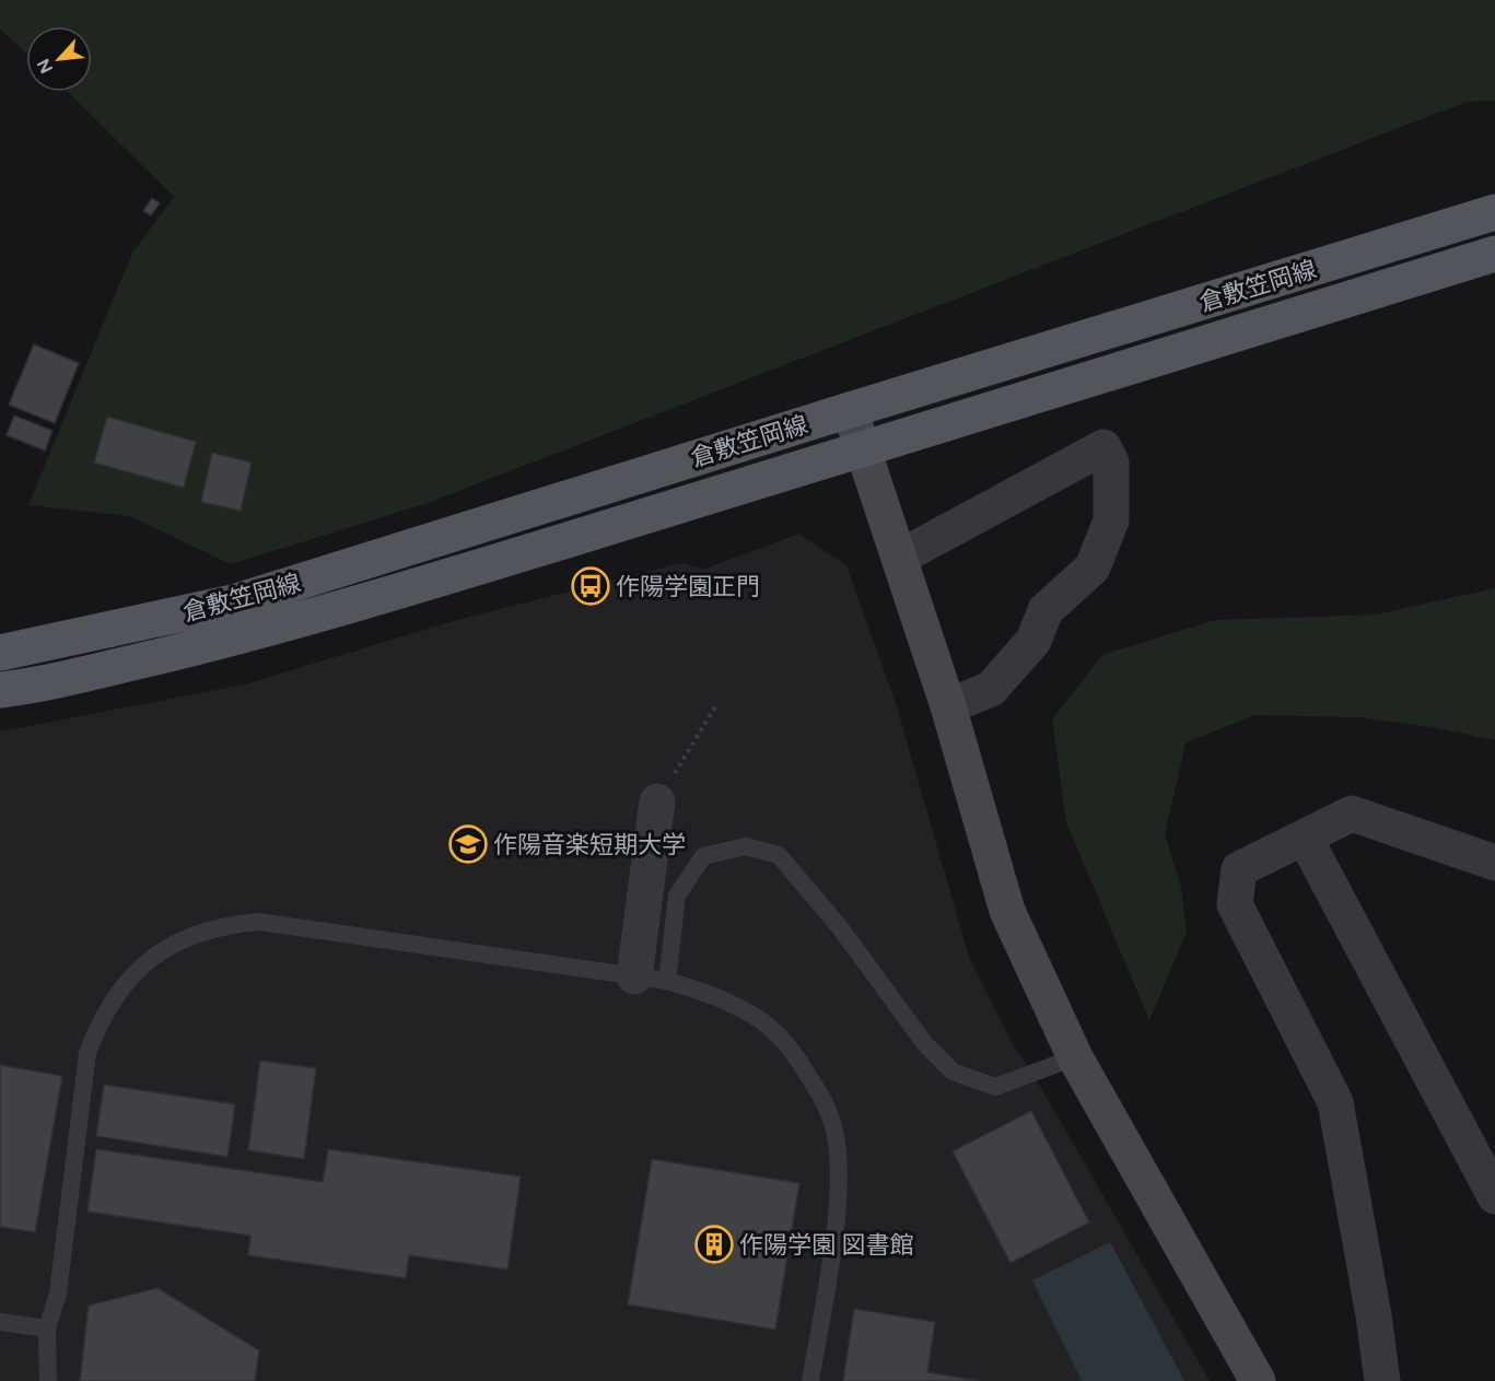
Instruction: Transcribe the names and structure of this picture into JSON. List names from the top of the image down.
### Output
{
  "streets": {
    "main road": ["倉敷笠岡線"]
  },
  "places": {
    "bus stop": ["作陽学園正門"],
    "school or university": ["作陽音楽短期大学"],
    "building": ["作陽学園 図書館"]
  },
  "north": "bottom left"
}
